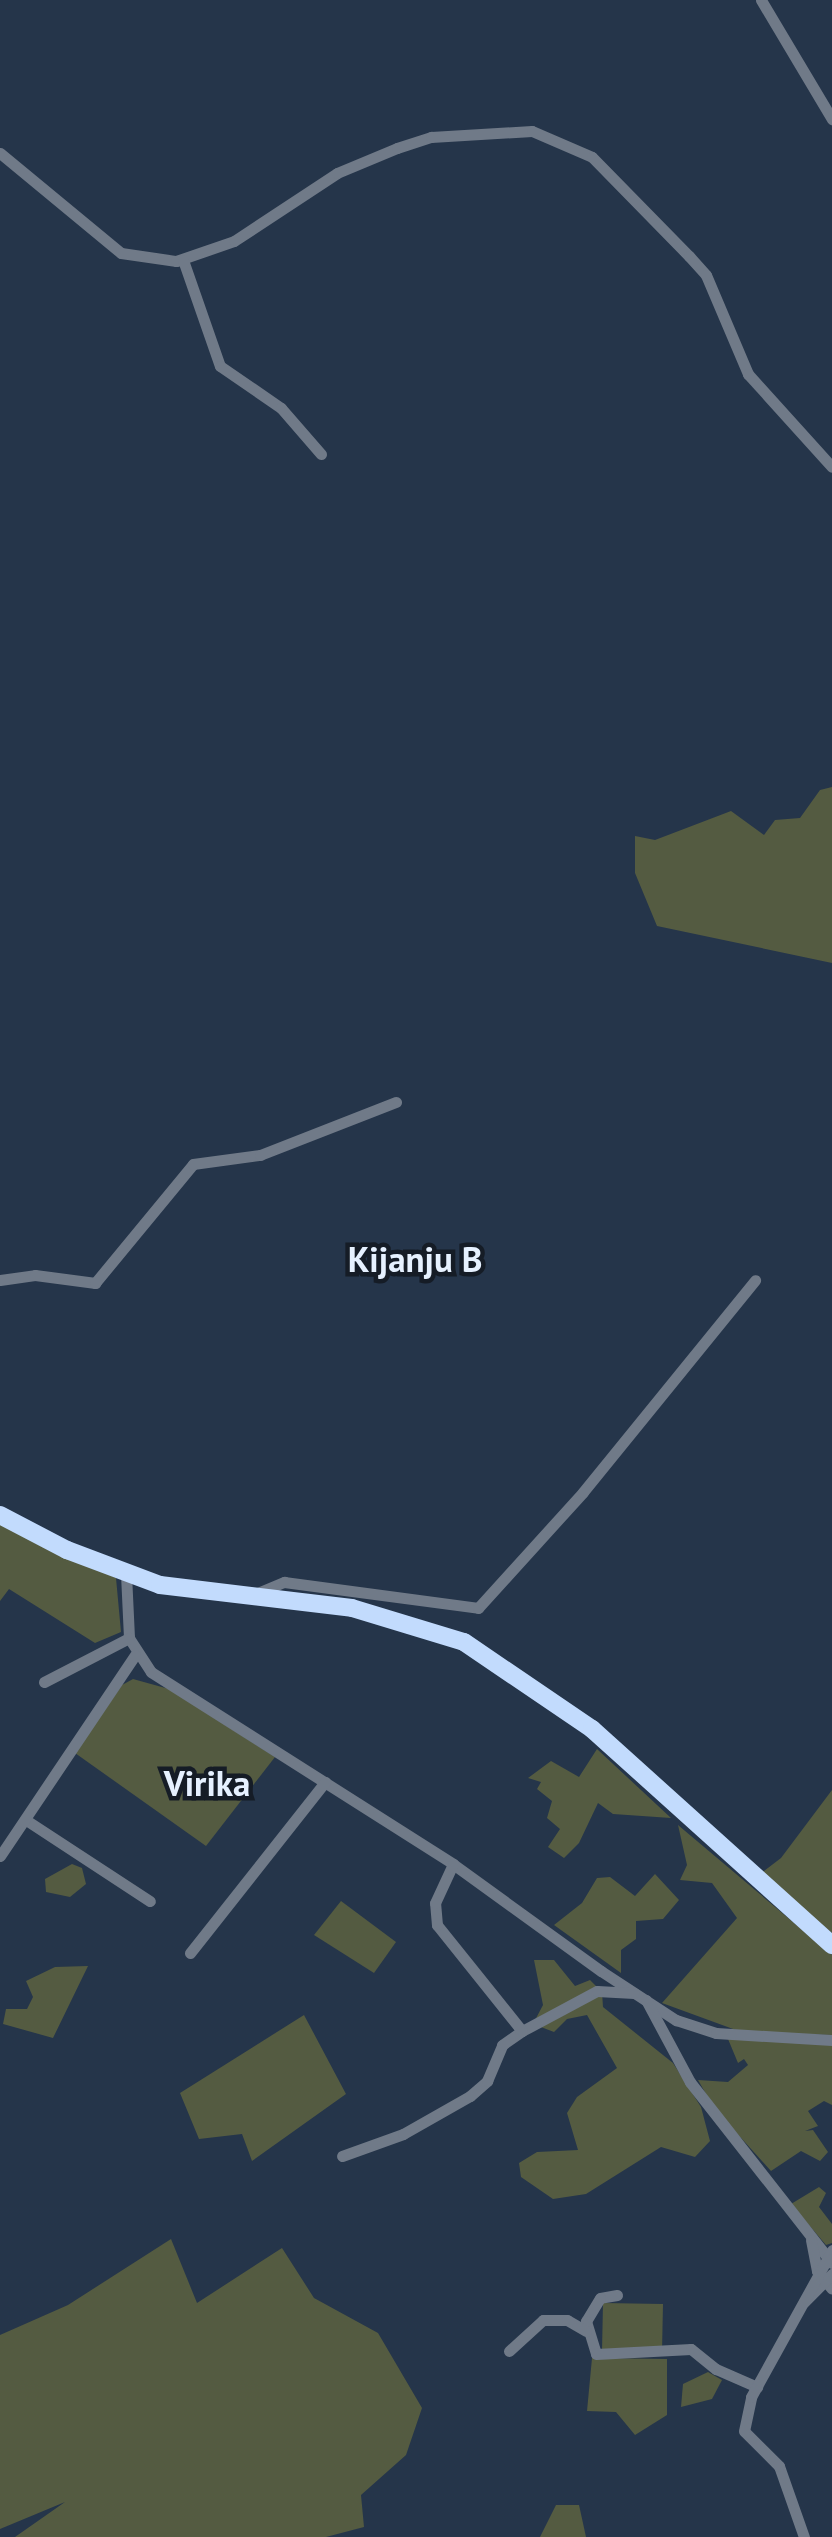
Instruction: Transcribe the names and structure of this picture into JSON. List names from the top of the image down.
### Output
{
  "districts": ["Kijanju B", "Virika"]
}
